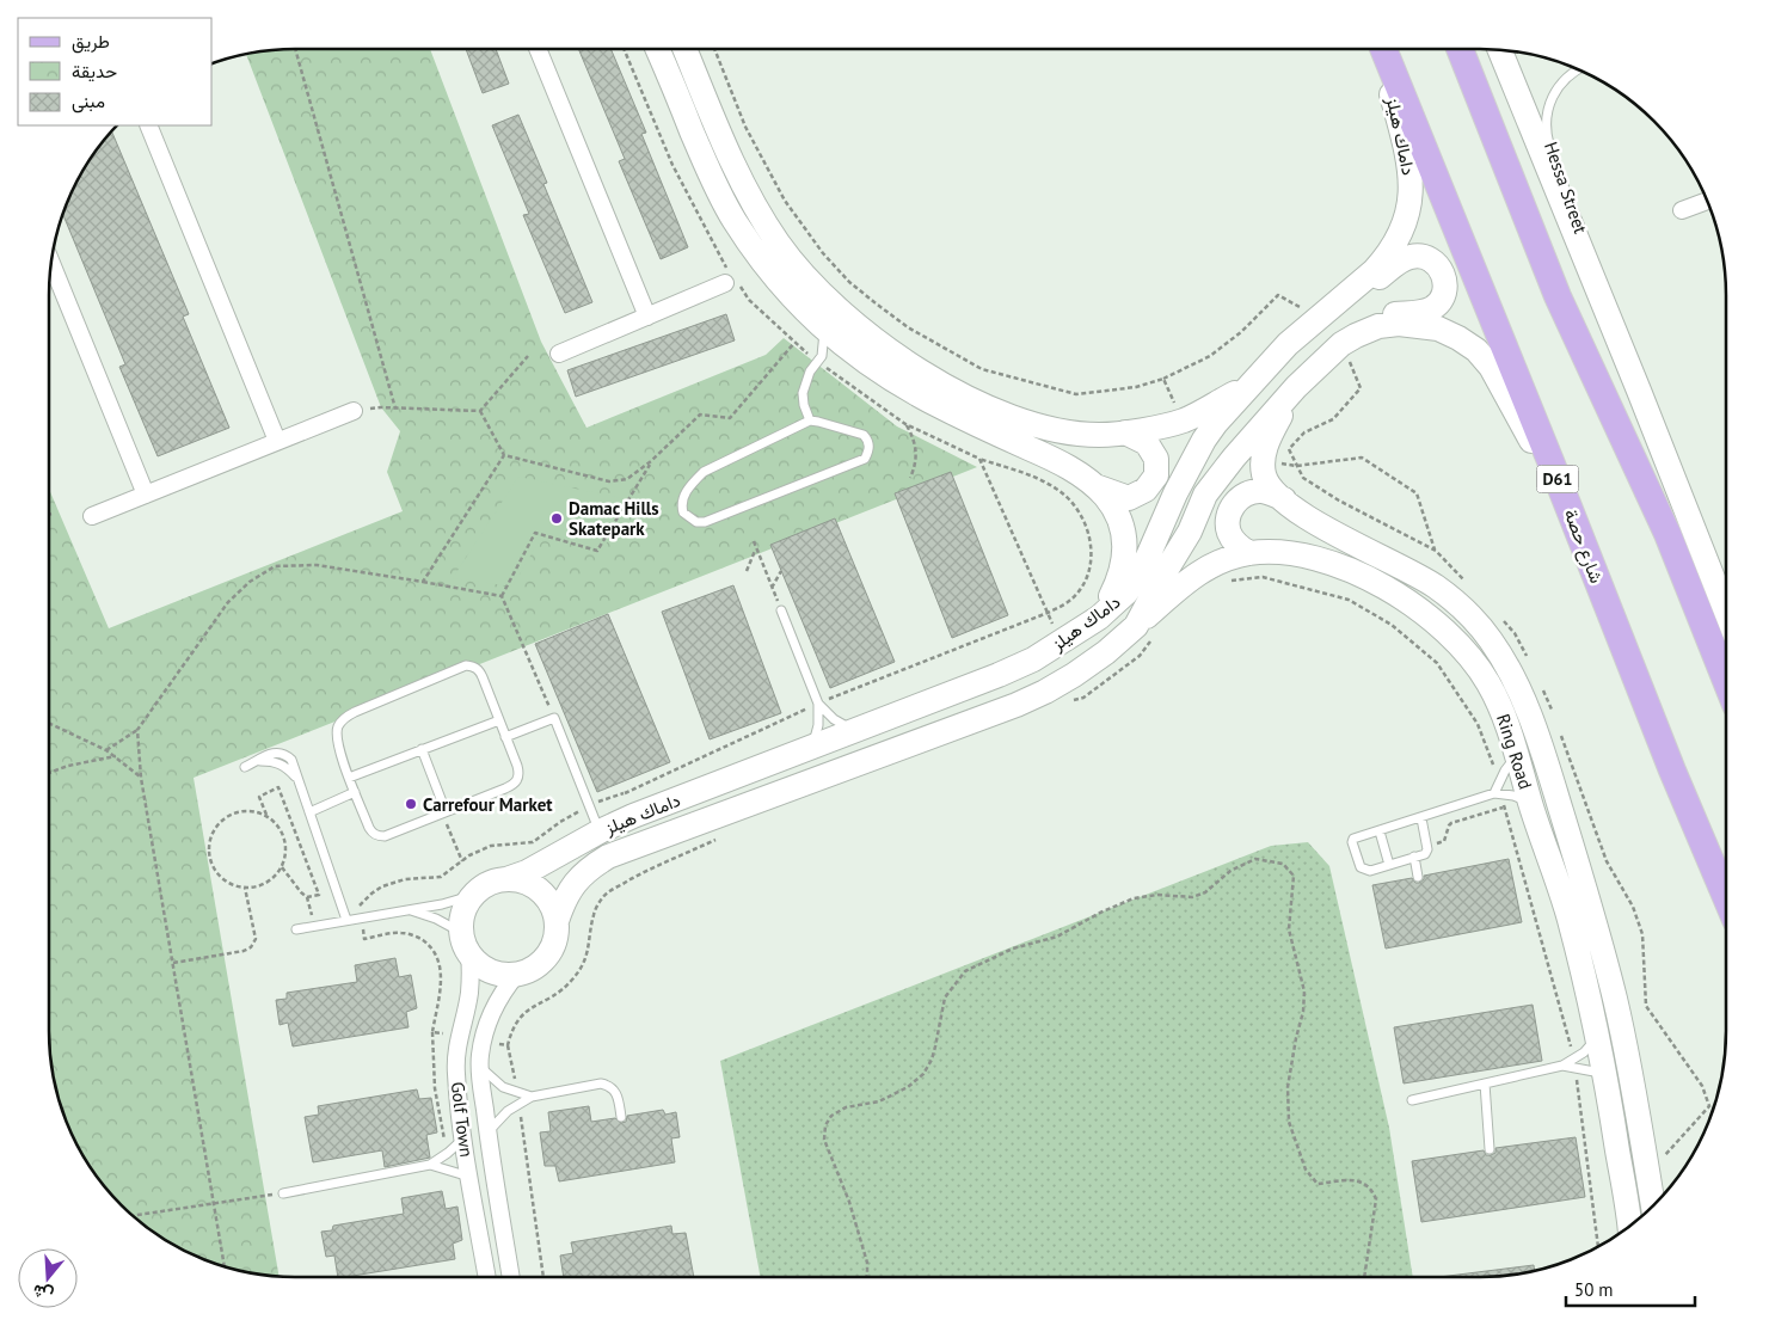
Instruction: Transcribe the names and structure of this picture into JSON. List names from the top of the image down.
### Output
{
  "streets": {
    "main road": ["D61", "شارع حصة"],
    "street": ["داماك هيلز", "Ring Road", "Golf Town"],
    "lane": ["Hessa Street"]
  },
  "crossings": [
    ["داماك هيلز", "شارع حصة"],
    ["داماك هيلز", "Ring Road"],
    ["داماك هيلز", "Golf Town"]
  ],
  "places": ["Damac Hills Skatepark", "Carrefour Market"],
  "legend": ["طريق", "حديقة", "مبنى"],
  "scale_bar": "50 m",
  "north": "bottom"
}
